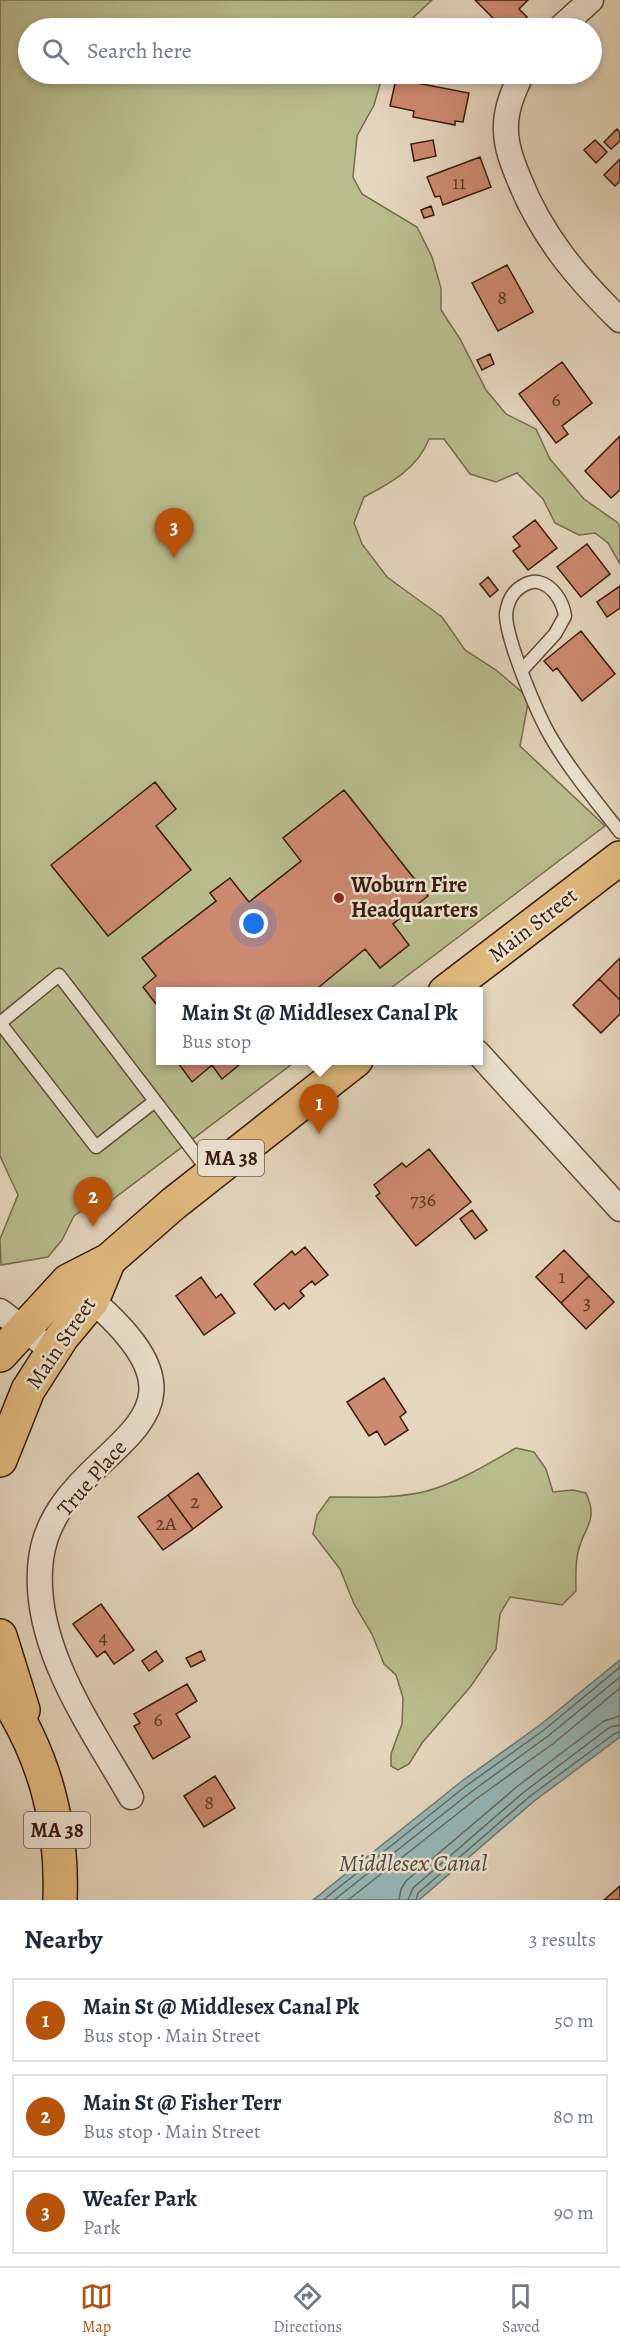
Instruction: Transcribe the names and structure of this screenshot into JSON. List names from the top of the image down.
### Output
{
  "streets": {
    "main road": ["Main Street", "MA 38"],
    "street": ["True Place"]
  },
  "crossings": [
    ["Main Street", "True Place"]
  ],
  "water": ["Middlesex Canal"],
  "places": ["Woburn Fire Headquarters"],
  "house_numbers": [
    "11",
    "8",
    "6",
    "736",
    "1",
    "3",
    "2",
    "2A",
    "4",
    "6",
    "8"
  ],
  "page": {
    "search": "Search here",
    "pins": ["3", "1", "2"],
    "popup": ["Main St @ Middlesex Canal Pk", "Bus stop"],
    "heading": ["Nearby", "3 results"],
    "list": [
      {
        "mark": "1",
        "name": "Main St @ Middlesex Canal Pk",
        "note": "Bus stop · Main Street",
        "value": "50 m"
      },
      {
        "mark": "2",
        "name": "Main St @ Fisher Terr",
        "note": "Bus stop · Main Street",
        "value": "80 m"
      },
      {
        "mark": "3",
        "name": "Weafer Park",
        "note": "Park",
        "value": "90 m"
      }
    ],
    "nav": ["Map", "Directions", "Saved"]
  }
}
